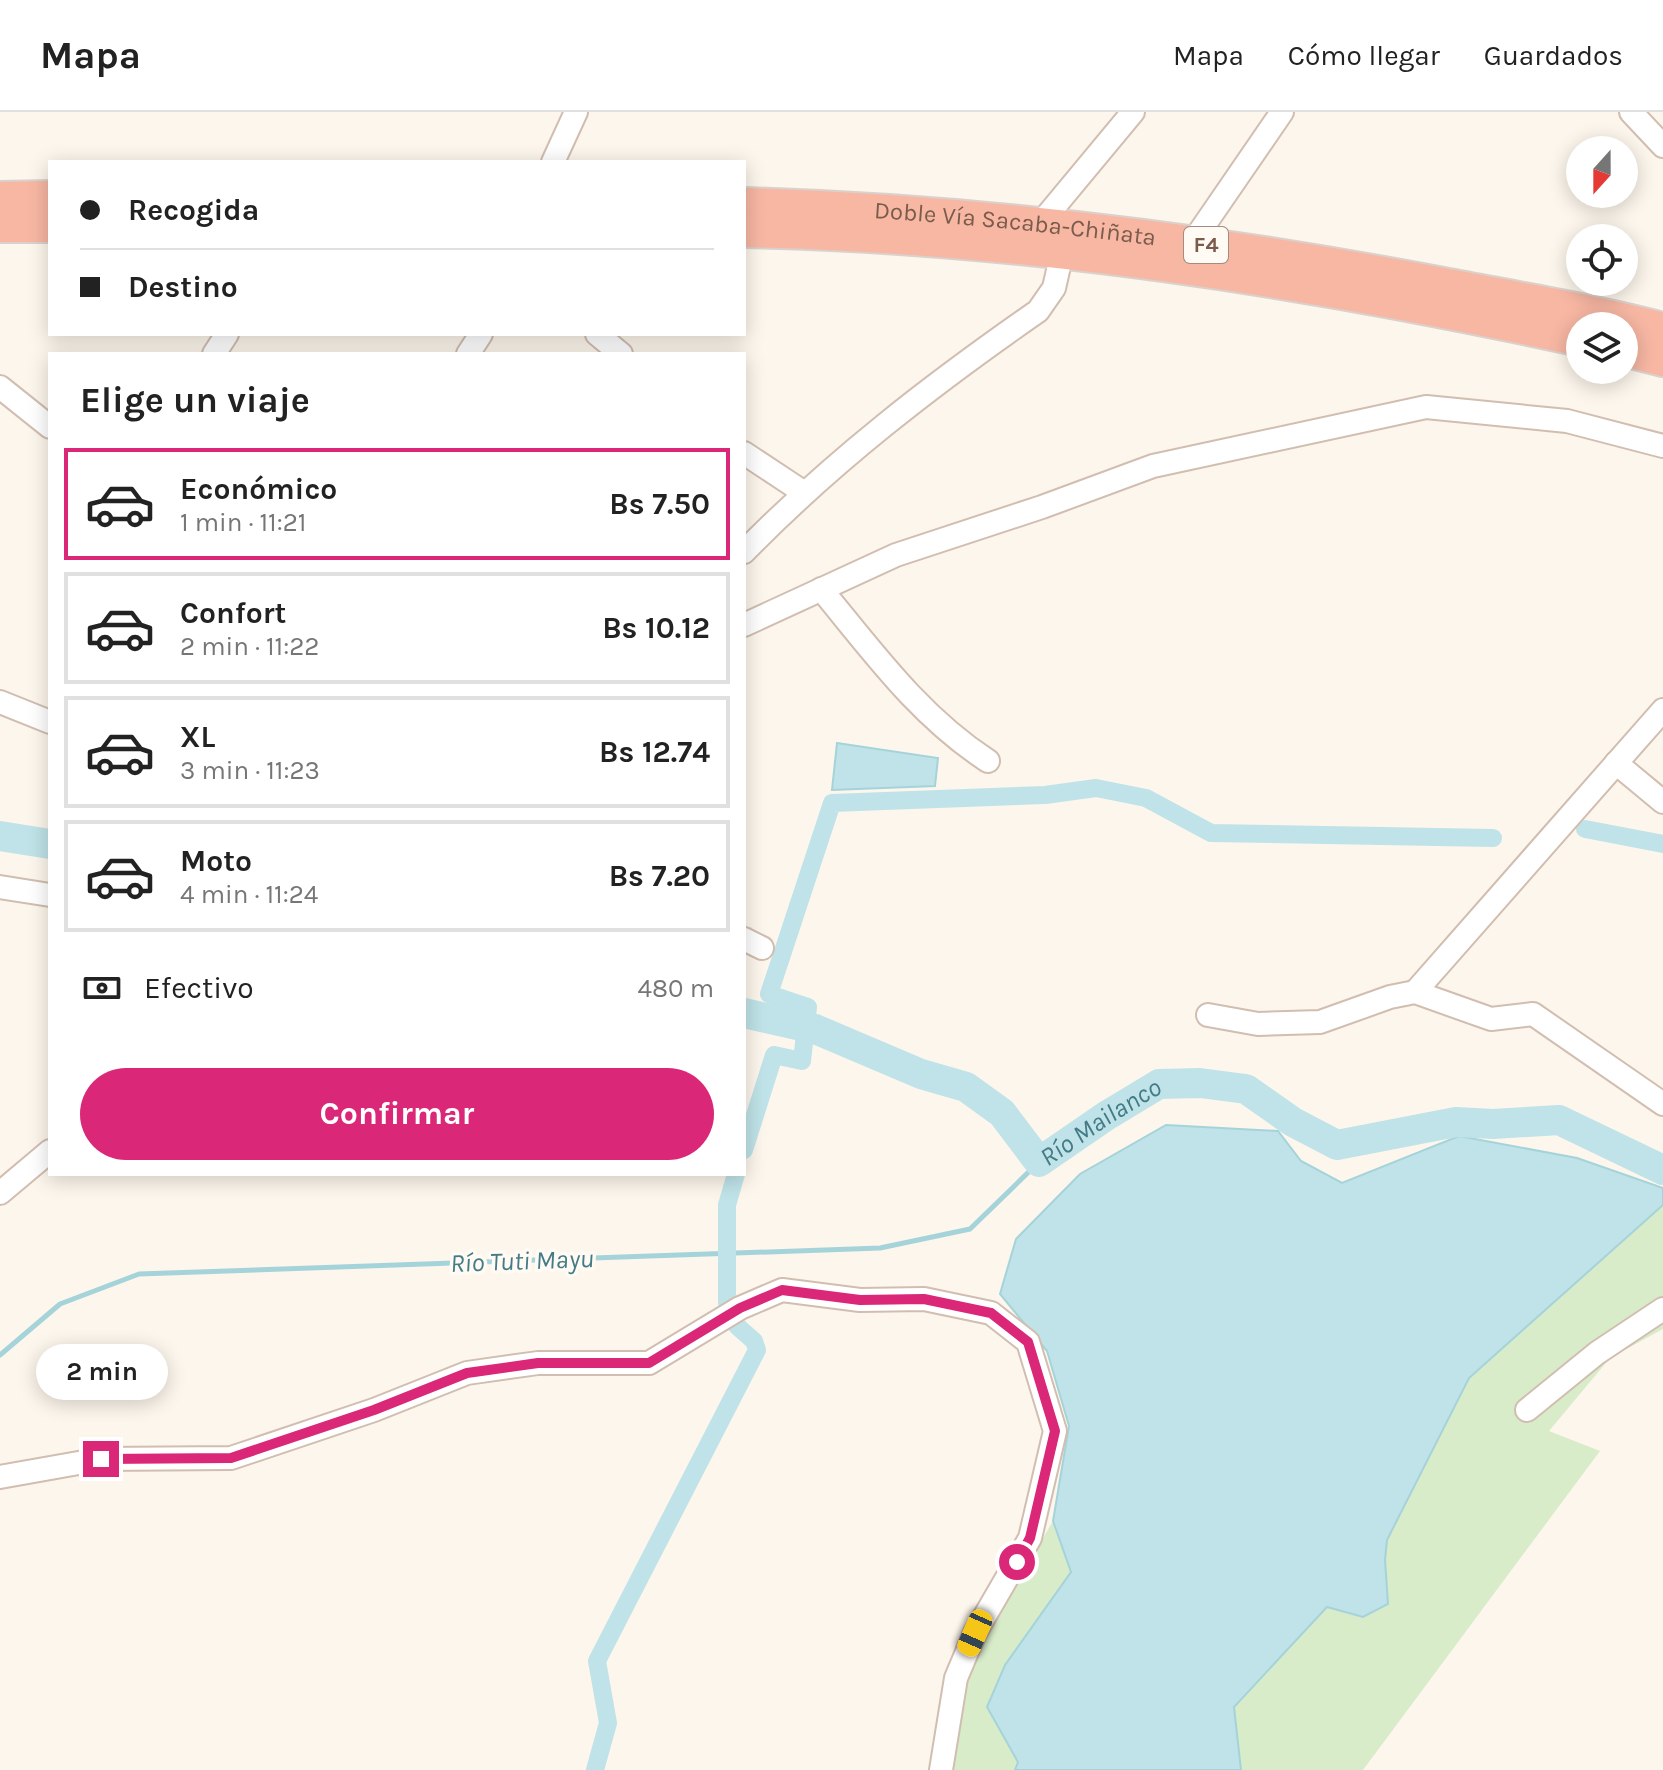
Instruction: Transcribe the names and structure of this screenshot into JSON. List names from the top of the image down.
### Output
{
  "streets": {
    "highway": ["Doble Vía Sacaba-Chiñata", "F4"]
  },
  "water": ["Río Mailanco", "Río Tuti Mayu"],
  "north": "bottom",
  "page": {
    "header": "Mapa",
    "nav": ["Mapa", "Cómo llegar", "Guardados"],
    "banner": ["Recogida", "Destino"],
    "heading": "Elige un viaje",
    "list": [
      {
        "name": "Económico",
        "note": "1 min · 11:21",
        "value": "Bs 7.50"
      },
      {
        "name": "Confort",
        "note": "2 min · 11:22",
        "value": "Bs 10.12"
      },
      {
        "name": "XL",
        "note": "3 min · 11:23",
        "value": "Bs 12.74"
      },
      {
        "name": "Moto",
        "note": "4 min · 11:24",
        "value": "Bs 7.20"
      }
    ],
    "pay": ["Efectivo", "480 m"],
    "buttons": "Confirmar",
    "bubble": "2 min"
  }
}
